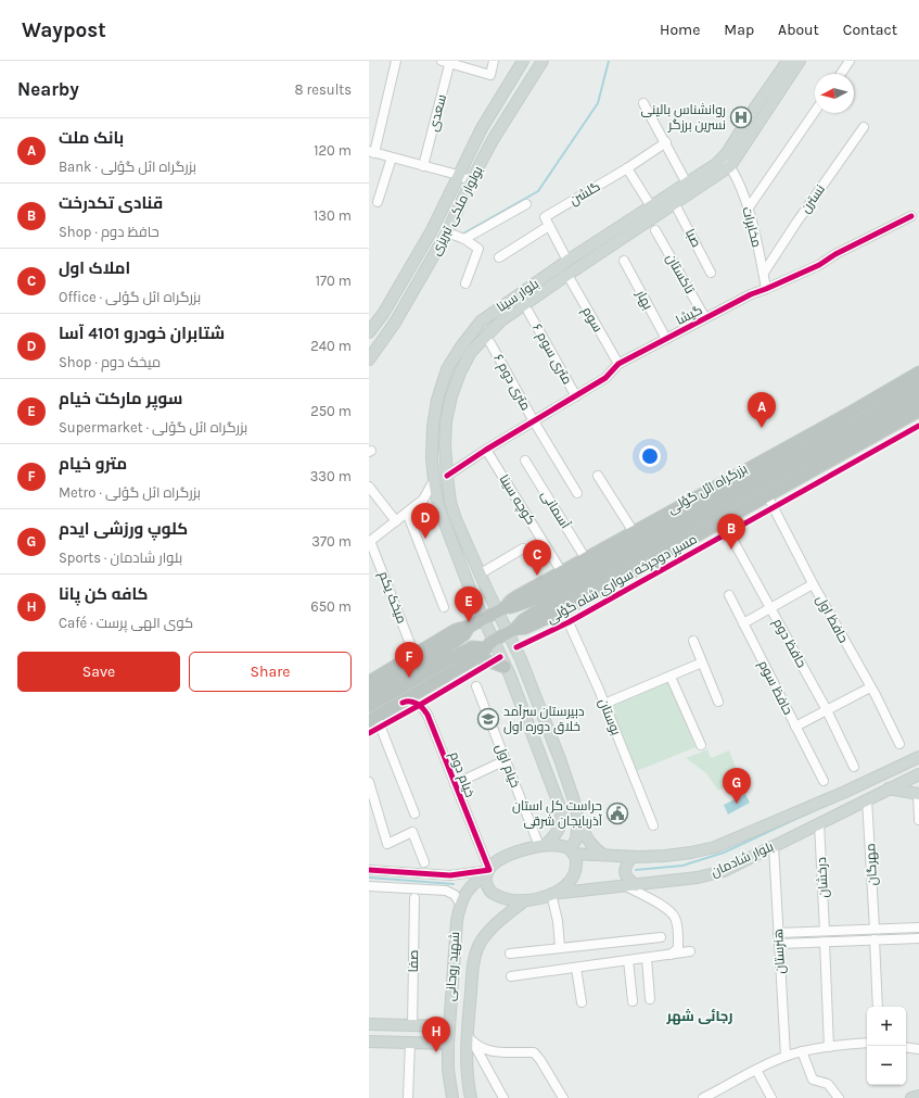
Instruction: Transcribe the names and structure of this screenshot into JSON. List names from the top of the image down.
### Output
{
  "streets": {
    "highway": ["بزرگراه ائل گؤلی"],
    "main road": [
      "بولوار ملکی تبریزی",
      "بلوار سینا",
      "بلوار شادمان",
      "شهید روحانی"
    ],
    "street": [
      "سعدی",
      "گلشن",
      "نسترن",
      "مخابرات",
      "صبا",
      "تاکستان",
      "بهار",
      "گیشا",
      "سوم",
      "۶ متری سوم",
      "۶ متری دوم",
      "کوچه سینا",
      "آسمانی",
      "میخک یکم",
      "حافظ اول",
      "حافظ دوم",
      "حافظ سوم",
      "بوستان",
      "خیام اول",
      "خیام دوم",
      "مهرگان",
      "درخشان",
      "هنرستان",
      "صفا"
    ],
    "cycle path": ["مسیر دوچرخه سواری شاه گؤلی"]
  },
  "crossings": [
    ["نسترن", "مخابرات"],
    ["مخابرات", "بلوار سینا"],
    ["مخابرات", "گیشا"],
    ["صبا", "بلوار سینا"],
    ["تاکستان", "گیشا"],
    ["بلوار سینا", "گیشا"],
    ["بلوار سینا", "سوم"],
    ["بلوار سینا", "بزرگراه ائل گؤلی"],
    ["بهار", "گیشا"],
    ["گیشا", "سوم"],
    ["گیشا", "۶ متری سوم"],
    ["گیشا", "۶ متری دوم"],
    ["گیشا", "کوچه سینا"],
    ["خیام اول", "بلوار شادمان"],
    ["خیام اول", "شهید روحانی"],
    ["خیام دوم", "شهید روحانی"],
    ["بلوار شادمان", "مهرگان"],
    ["بلوار شادمان", "درخشان"],
    ["بلوار شادمان", "هنرستان"],
    ["بلوار شادمان", "شهید روحانی"]
  ],
  "districts": ["رجائی شهر"],
  "places": {
    "hospital": ["روانشناس بالینی نسرین برزگر"],
    "school or university": ["دبیرستان سرآمد خلاق دوره اول"],
    "public building": ["حراست کل استان آذربایجان شرقی"]
  },
  "north": "left",
  "page": {
    "header": "Waypost",
    "nav": [
      "Home",
      "Map",
      "About",
      "Contact"
    ],
    "heading": ["Nearby", "8 results"],
    "list": [
      {
        "mark": "A",
        "name": "بانک ملت",
        "note": "Bank · بزرگراه ائل گؤلی",
        "value": "120 m"
      },
      {
        "mark": "B",
        "name": "قنادی تکدرخت",
        "note": "Shop · حافظ دوم",
        "value": "130 m"
      },
      {
        "mark": "C",
        "name": "املاک اول",
        "note": "Office · بزرگراه ائل گؤلی",
        "value": "170 m"
      },
      {
        "mark": "D",
        "name": "شتابران خودرو 4101 آسا",
        "note": "Shop · میخک دوم",
        "value": "240 m"
      },
      {
        "mark": "E",
        "name": "سوپر مارکت خیام",
        "note": "Supermarket · بزرگراه ائل گؤلی",
        "value": "250 m"
      },
      {
        "mark": "F",
        "name": "مترو خیام",
        "note": "Metro · بزرگراه ائل گؤلی",
        "value": "330 m"
      },
      {
        "mark": "G",
        "name": "کلوپ ورزشی ایدم",
        "note": "Sports · بلوار شادمان",
        "value": "370 m"
      },
      {
        "mark": "H",
        "name": "کافه کن پانا",
        "note": "Café · کوی الهی پرست",
        "value": "650 m"
      }
    ],
    "pins": [
      "A",
      "D",
      "B",
      "C",
      "E",
      "F",
      "G",
      "H"
    ],
    "buttons": ["Save", "Share"],
    "map_buttons": ["+", "−"]
  }
}
